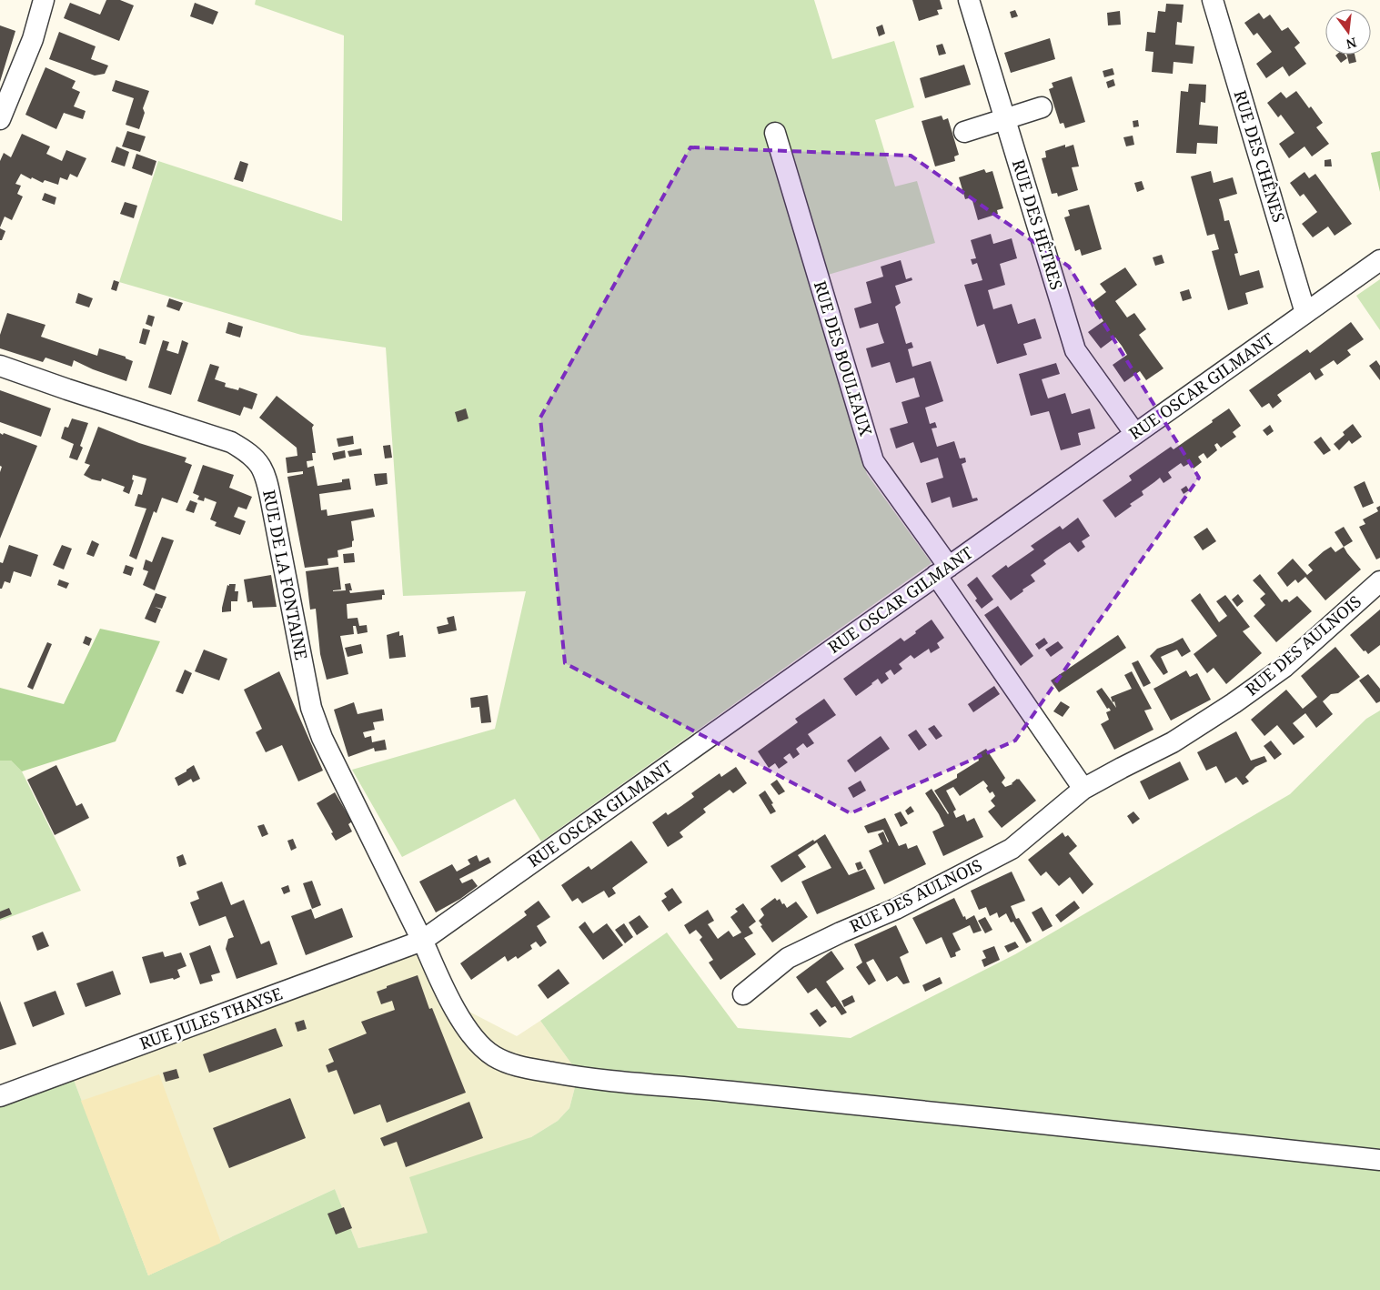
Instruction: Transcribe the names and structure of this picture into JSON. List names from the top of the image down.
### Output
{
  "streets": {
    "street": [
      "RUE DES CHÊNES",
      "RUE DES HÊTRES",
      "RUE DES BOULEAUX",
      "RUE OSCAR GILMANT",
      "RUE DE LA FONTAINE",
      "RUE DES AULNOIS",
      "RUE JULES THAYSE"
    ]
  },
  "crossings": [
    ["RUE DES CHÊNES", "RUE OSCAR GILMANT"],
    ["RUE DES HÊTRES", "RUE OSCAR GILMANT"],
    ["RUE DES BOULEAUX", "RUE OSCAR GILMANT"],
    ["RUE OSCAR GILMANT", "RUE DE LA FONTAINE"],
    ["RUE OSCAR GILMANT", "RUE JULES THAYSE"],
    ["RUE DE LA FONTAINE", "RUE JULES THAYSE"]
  ],
  "north": "bottom"
}
